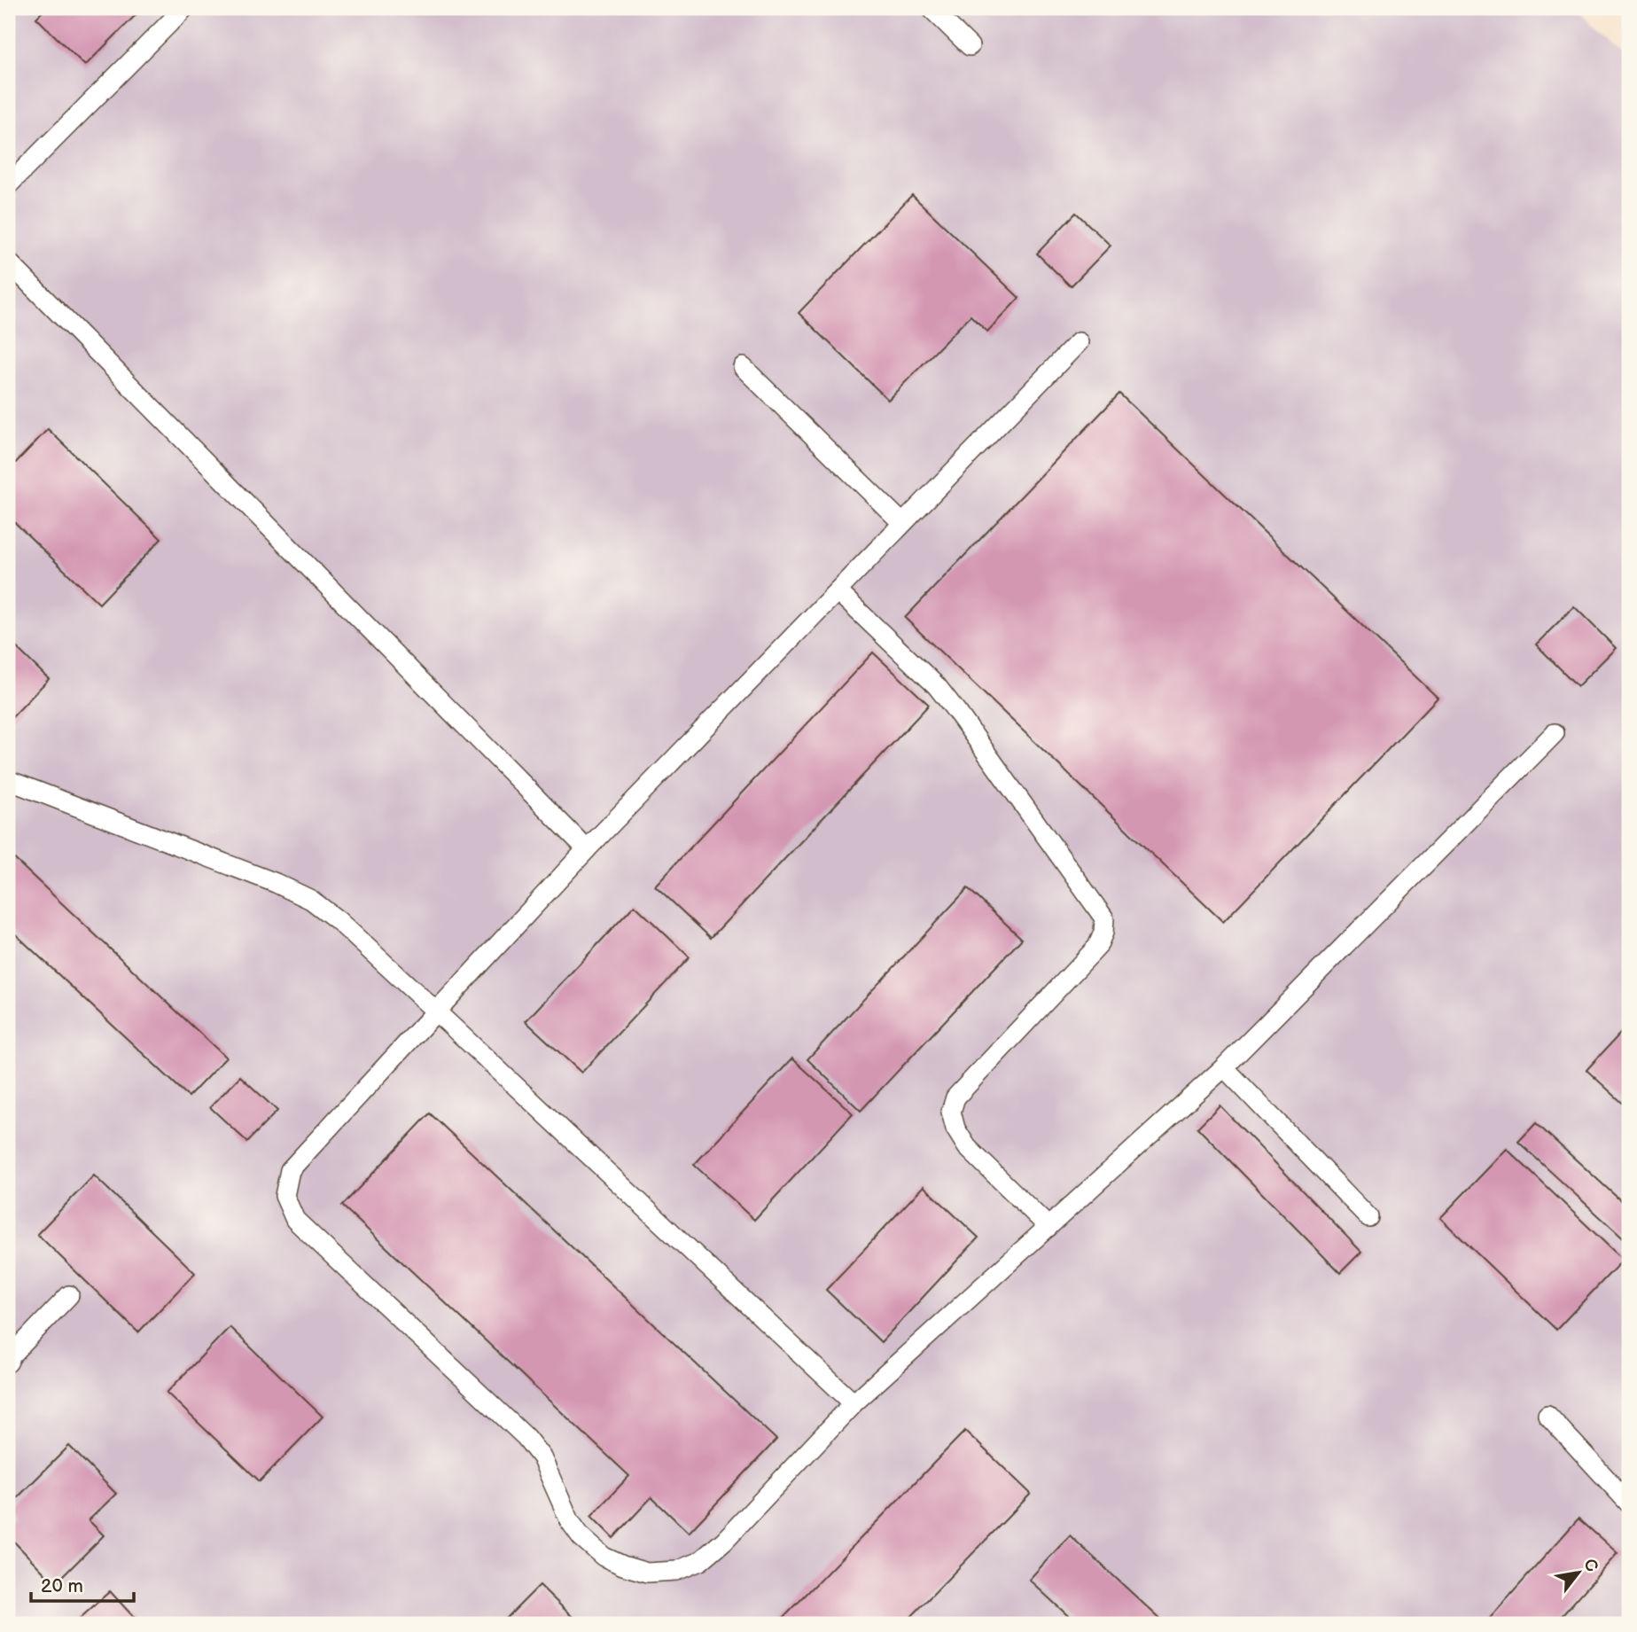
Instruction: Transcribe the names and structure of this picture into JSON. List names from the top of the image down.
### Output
{
  "scale_bar": "20 m",
  "north": "top right"
}
